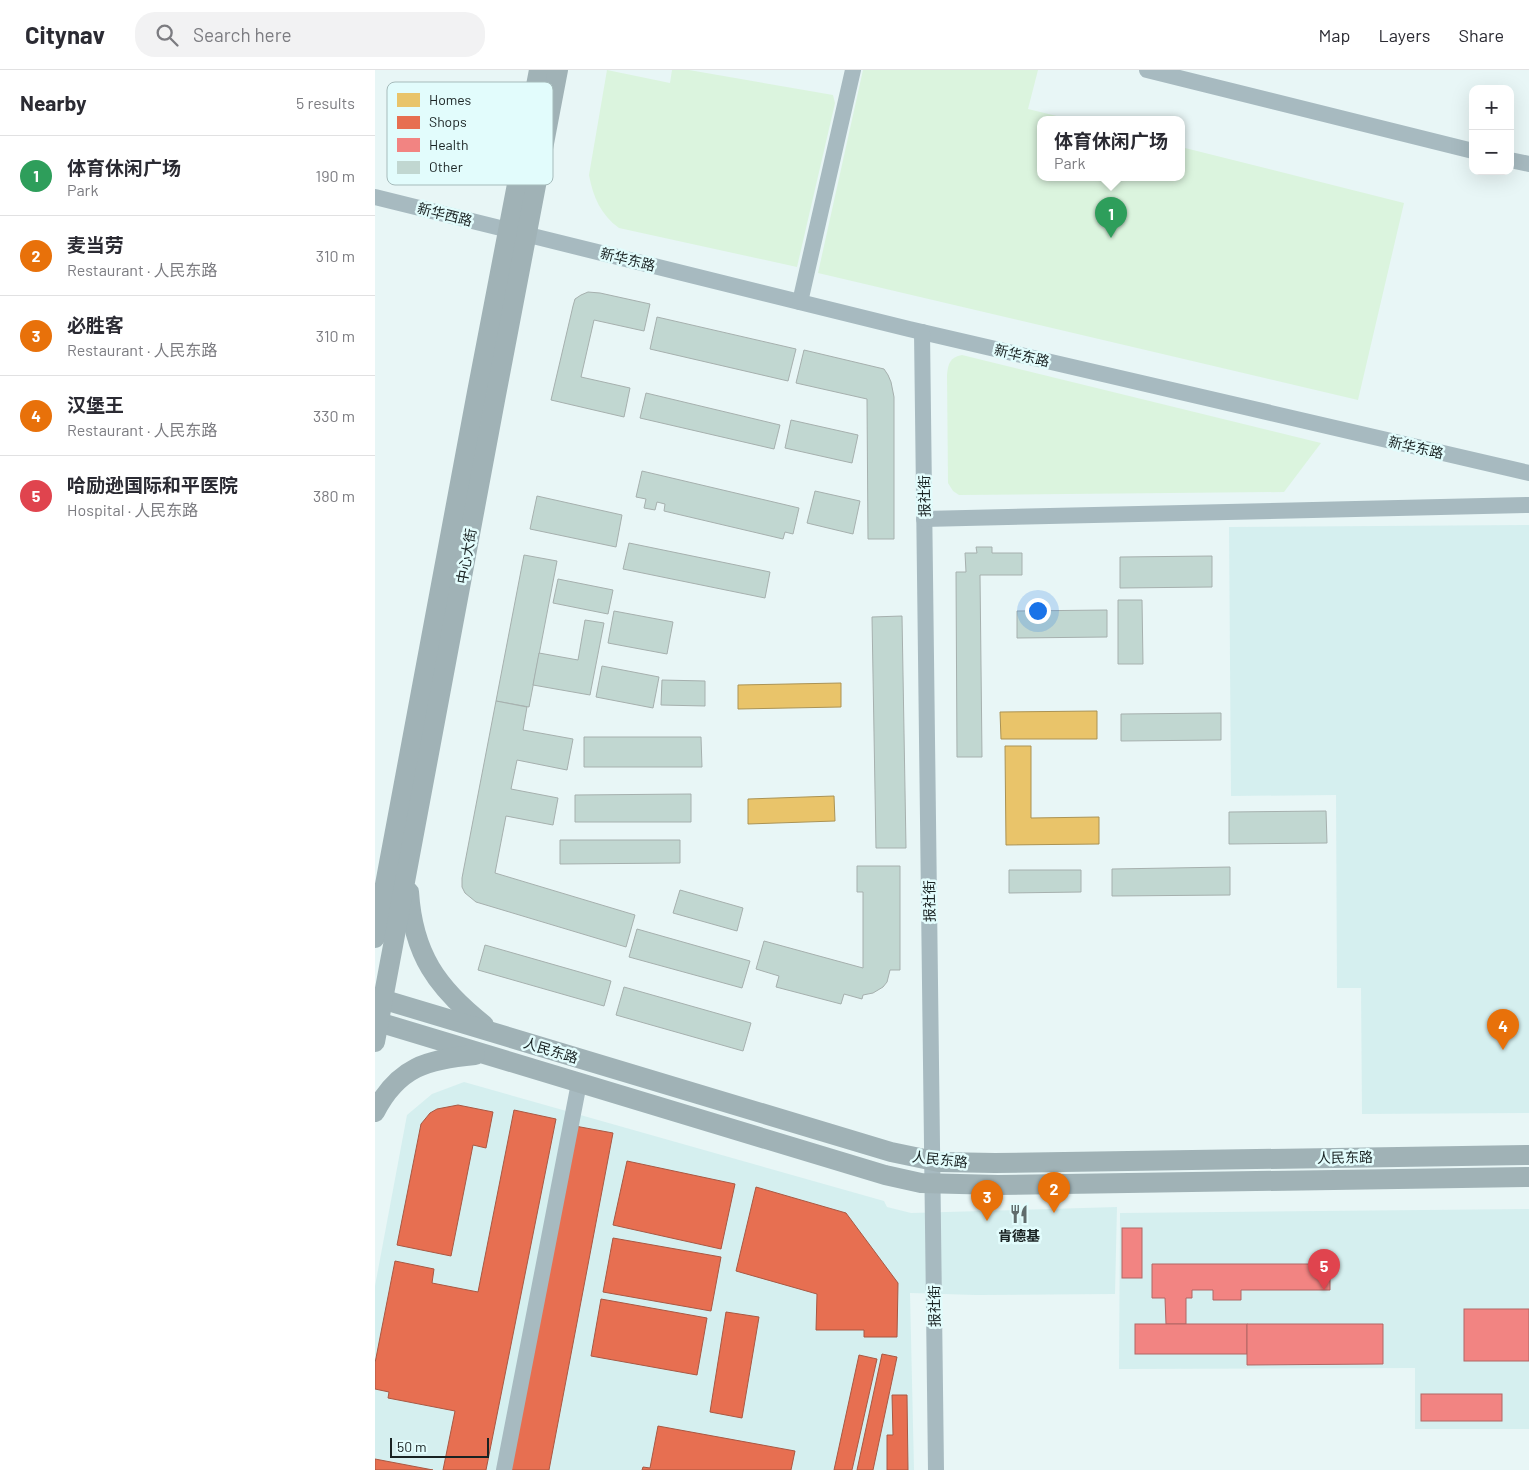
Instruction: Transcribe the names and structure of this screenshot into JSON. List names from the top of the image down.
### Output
{
  "streets": {
    "main road": ["中心大街", "人民东路"],
    "street": ["新华西路", "新华东路", "报社街"]
  },
  "crossings": [
    ["新华西路", "新华东路"],
    ["新华西路", "中心大街"],
    ["新华东路", "报社街"],
    ["新华东路", "中心大街"],
    ["报社街", "人民东路"],
    ["中心大街", "人民东路"]
  ],
  "places": {
    "restaurant": ["肯德基"]
  },
  "legend": [
    "Homes",
    "Shops",
    "Health",
    "Other"
  ],
  "scale_bar": "50 m",
  "page": {
    "header": "Citynav",
    "search": "Search here",
    "nav": ["Map", "Layers", "Share"],
    "heading": ["Nearby", "5 results"],
    "map_buttons": ["+", "−"],
    "popup": ["体育休闲广场", "Park"],
    "list": [
      {
        "mark": "1",
        "name": "体育休闲广场",
        "note": "Park",
        "value": "190 m"
      },
      {
        "mark": "2",
        "name": "麦当劳",
        "note": "Restaurant · 人民东路",
        "value": "310 m"
      },
      {
        "mark": "3",
        "name": "必胜客",
        "note": "Restaurant · 人民东路",
        "value": "310 m"
      },
      {
        "mark": "4",
        "name": "汉堡王",
        "note": "Restaurant · 人民东路",
        "value": "330 m"
      },
      {
        "mark": "5",
        "name": "哈励逊国际和平医院",
        "note": "Hospital · 人民东路",
        "value": "380 m"
      }
    ],
    "pins": [
      "1",
      "4",
      "2",
      "3",
      "5"
    ],
    "scale": "50 m"
  }
}
